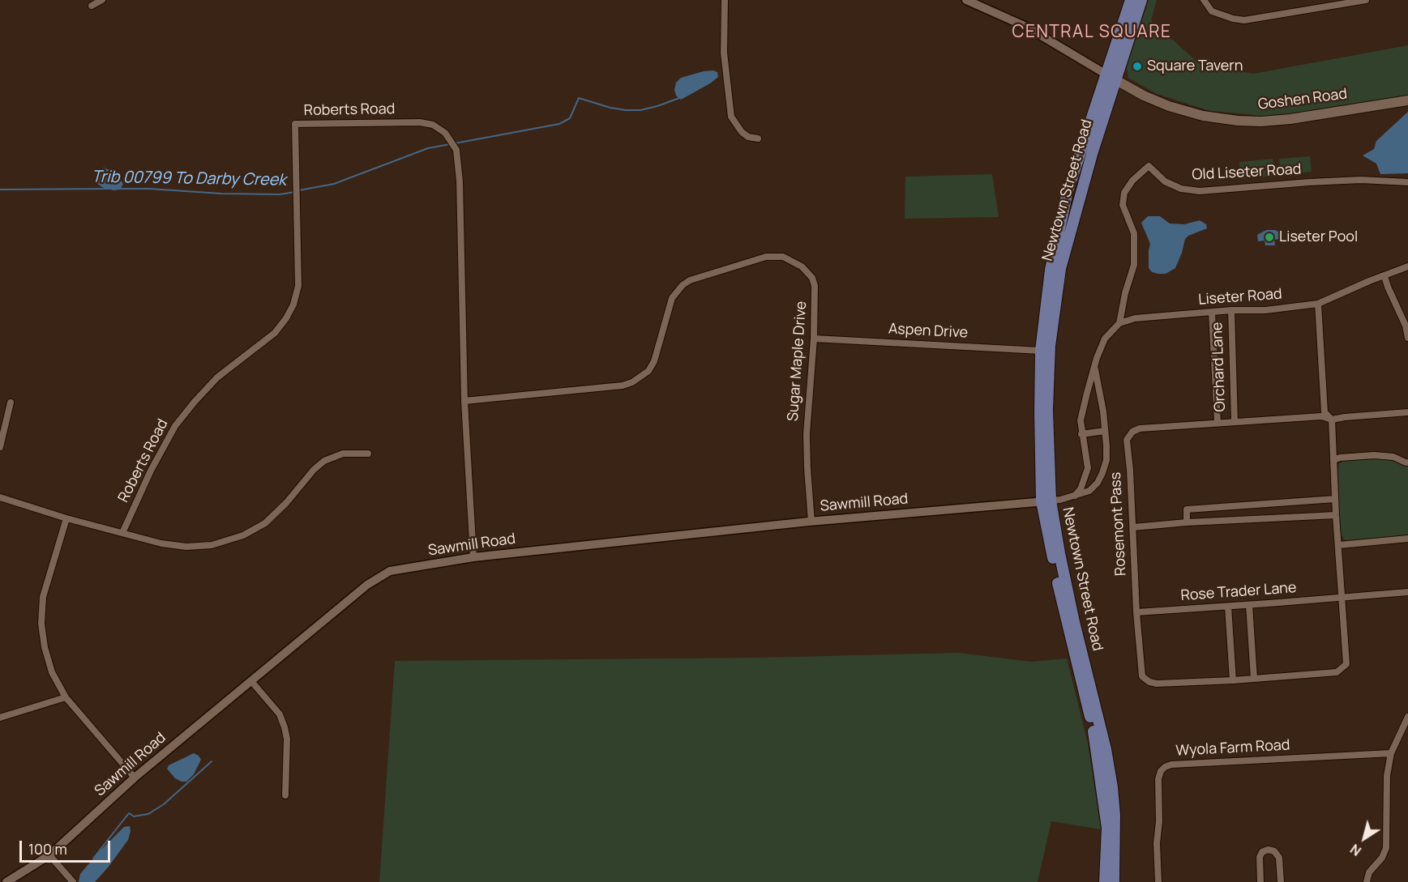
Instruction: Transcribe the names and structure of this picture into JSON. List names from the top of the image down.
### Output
{
  "streets": {
    "main road": ["Goshen Road", "Newtown Street Road"],
    "street": [
      "Roberts Road",
      "Old Liseter Road",
      "Liseter Road",
      "Aspen Drive",
      "Sugar Maple Drive",
      "Orchard Lane",
      "Sawmill Road",
      "Rosemont Pass",
      "Rose Trader Lane",
      "Wyola Farm Road"
    ]
  },
  "crossings": [
    ["Goshen Road", "Newtown Street Road"],
    ["Roberts Road", "Sugar Maple Drive"],
    ["Roberts Road", "Sawmill Road"],
    ["Old Liseter Road", "Liseter Road"],
    ["Newtown Street Road", "Aspen Drive"],
    ["Newtown Street Road", "Sawmill Road"],
    ["Liseter Road", "Orchard Lane"],
    ["Aspen Drive", "Sugar Maple Drive"],
    ["Sugar Maple Drive", "Sawmill Road"],
    ["Orchard Lane", "Rosemont Pass"],
    ["Rosemont Pass", "Rose Trader Lane"]
  ],
  "districts": ["CENTRAL SQUARE"],
  "water": ["Trib 00799 To Darby Creek"],
  "places": ["Square Tavern", "Liseter Pool"],
  "scale_bar": "100 m",
  "north": "bottom left"
}
